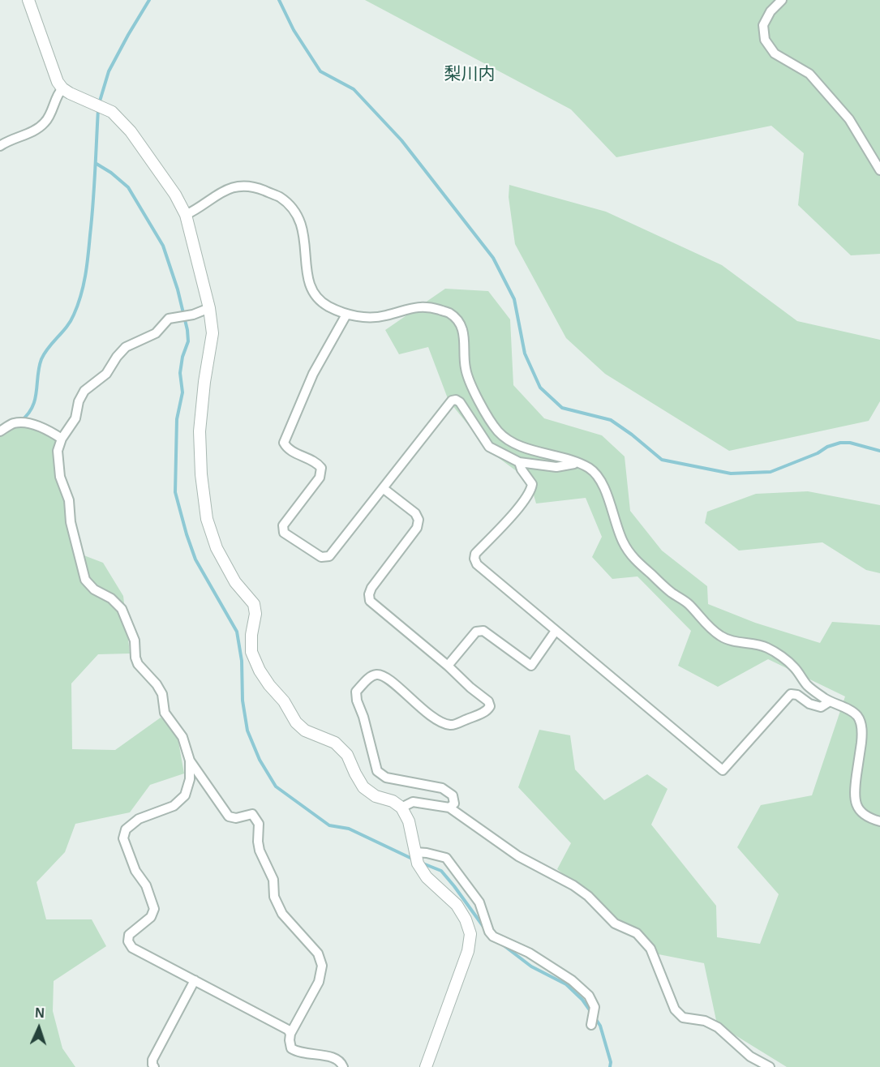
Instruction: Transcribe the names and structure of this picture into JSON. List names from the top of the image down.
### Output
{
  "districts": ["梨川内"],
  "north": "top"
}
